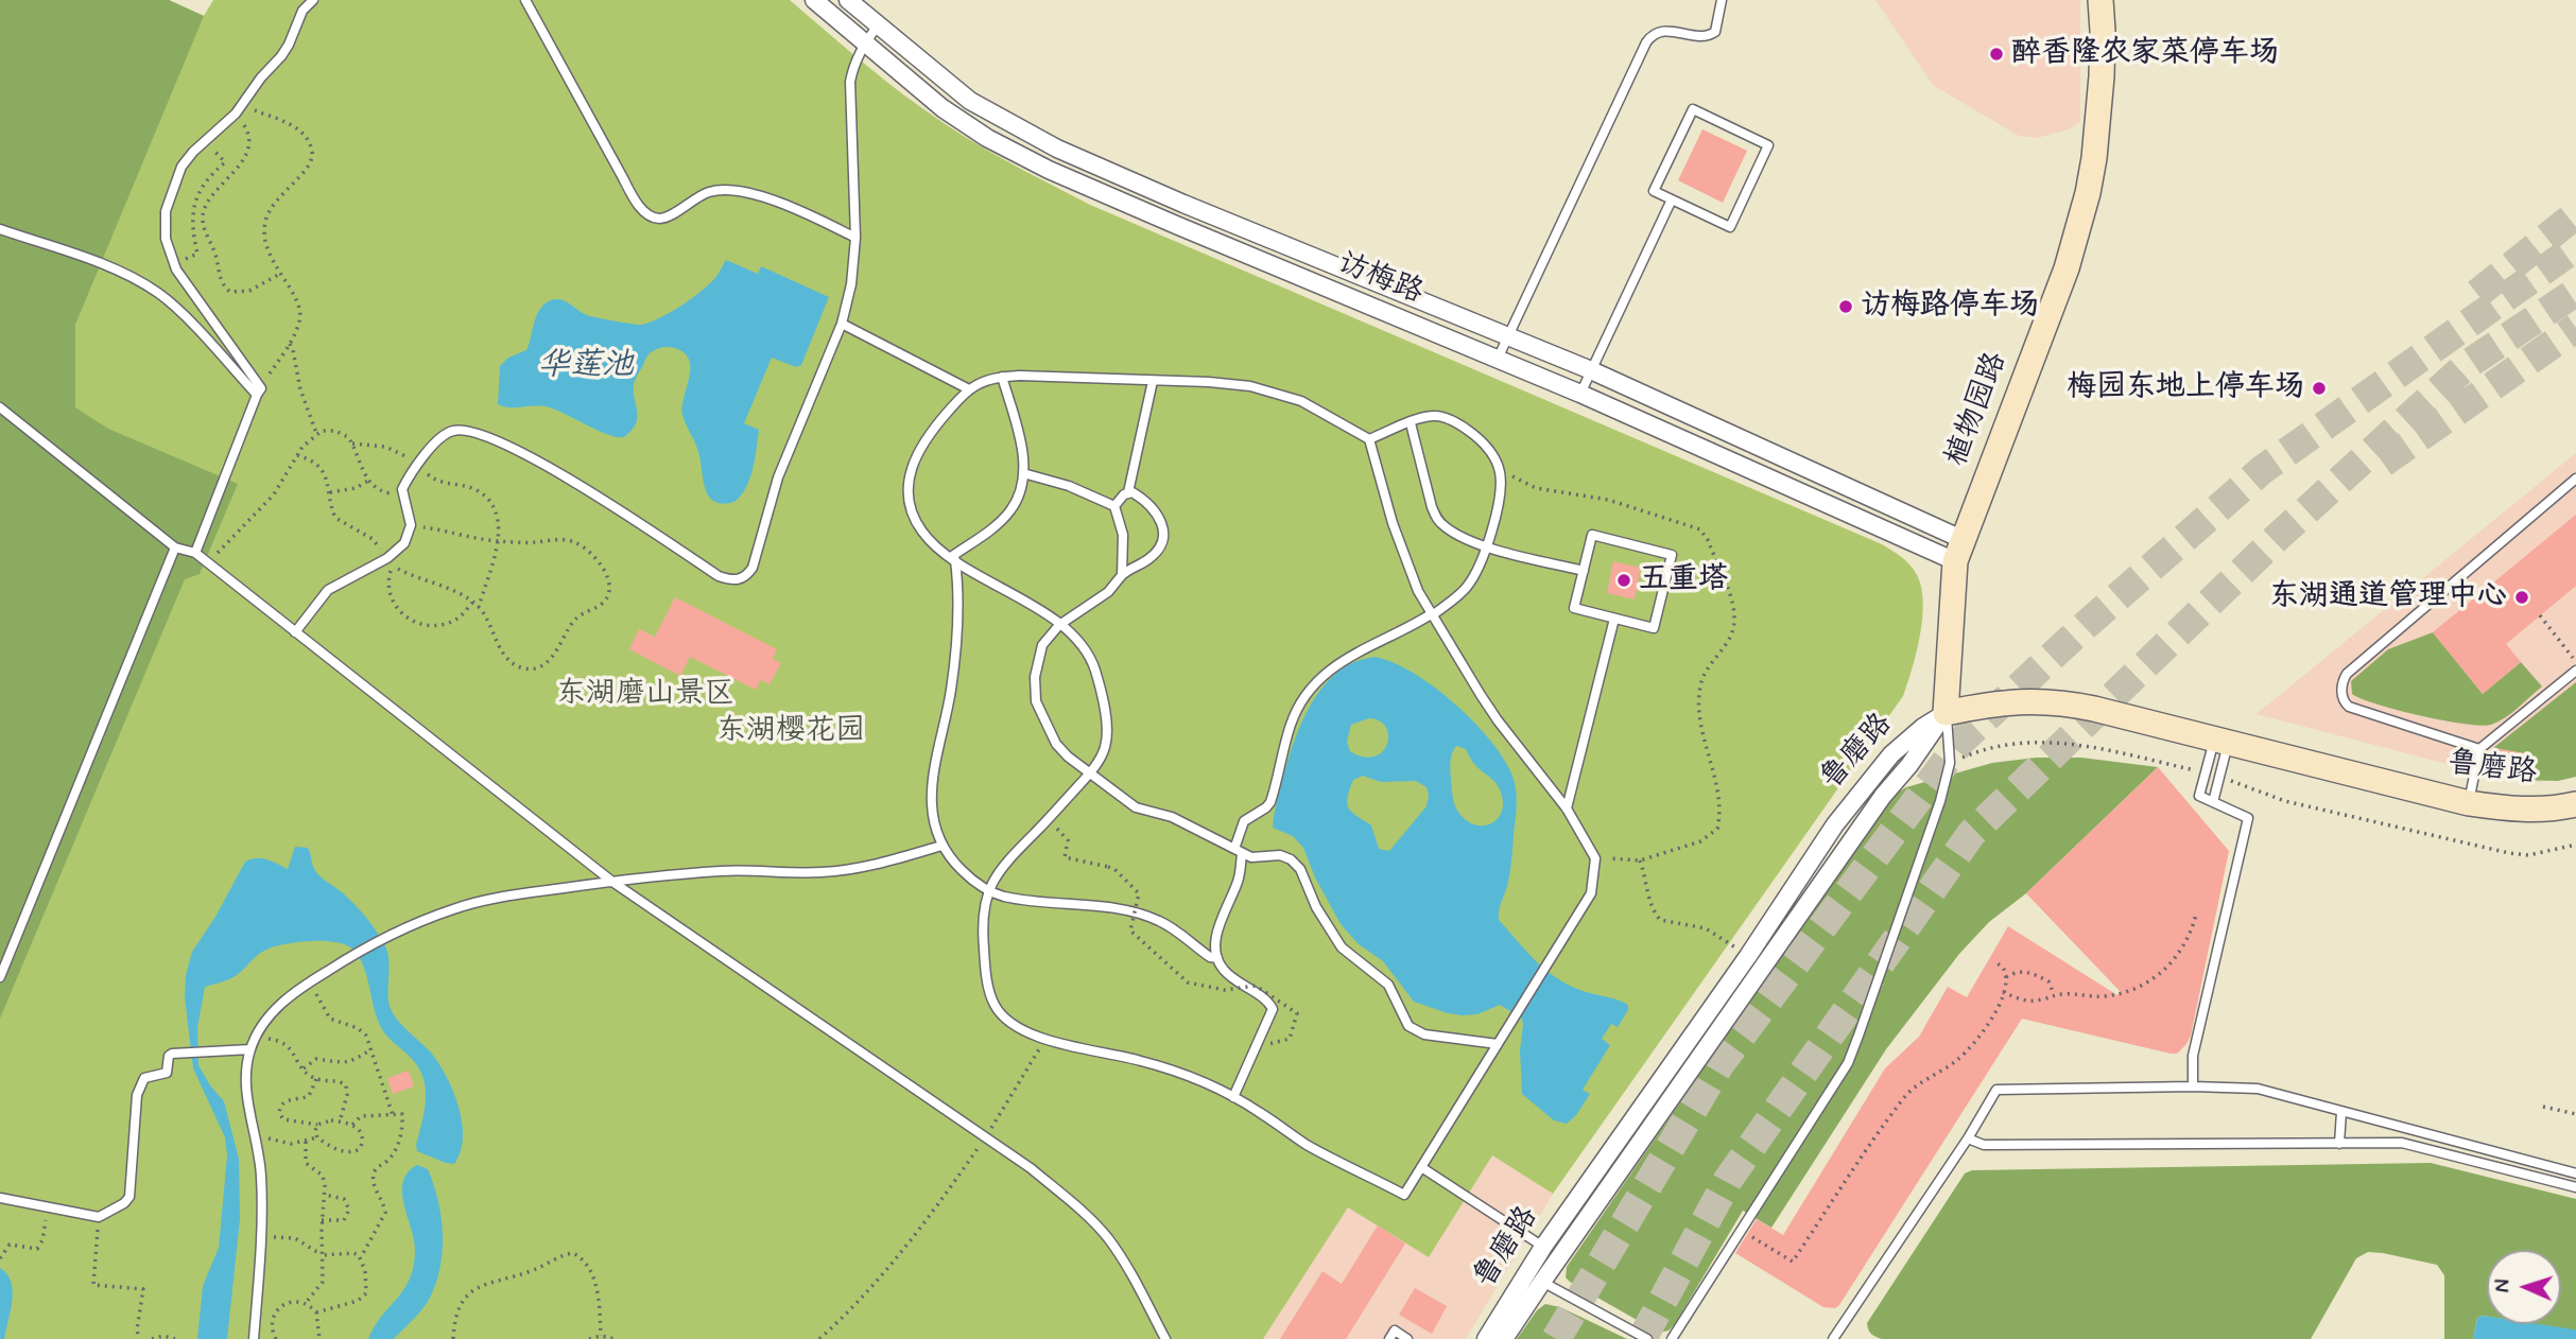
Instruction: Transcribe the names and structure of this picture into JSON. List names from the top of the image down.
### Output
{
  "streets": {
    "street": ["访梅路", "植物园路", "鲁磨路"]
  },
  "crossings": [
    ["访梅路", "植物园路"],
    ["植物园路", "鲁磨路"]
  ],
  "water": ["华莲池"],
  "parks": ["东湖磨山景区", "东湖樱花园"],
  "places": [
    "醉香隆农家菜停车场",
    "访梅路停车场",
    "梅园东地上停车场",
    "五重塔",
    "东湖通道管理中心"
  ],
  "north": "left"
}
